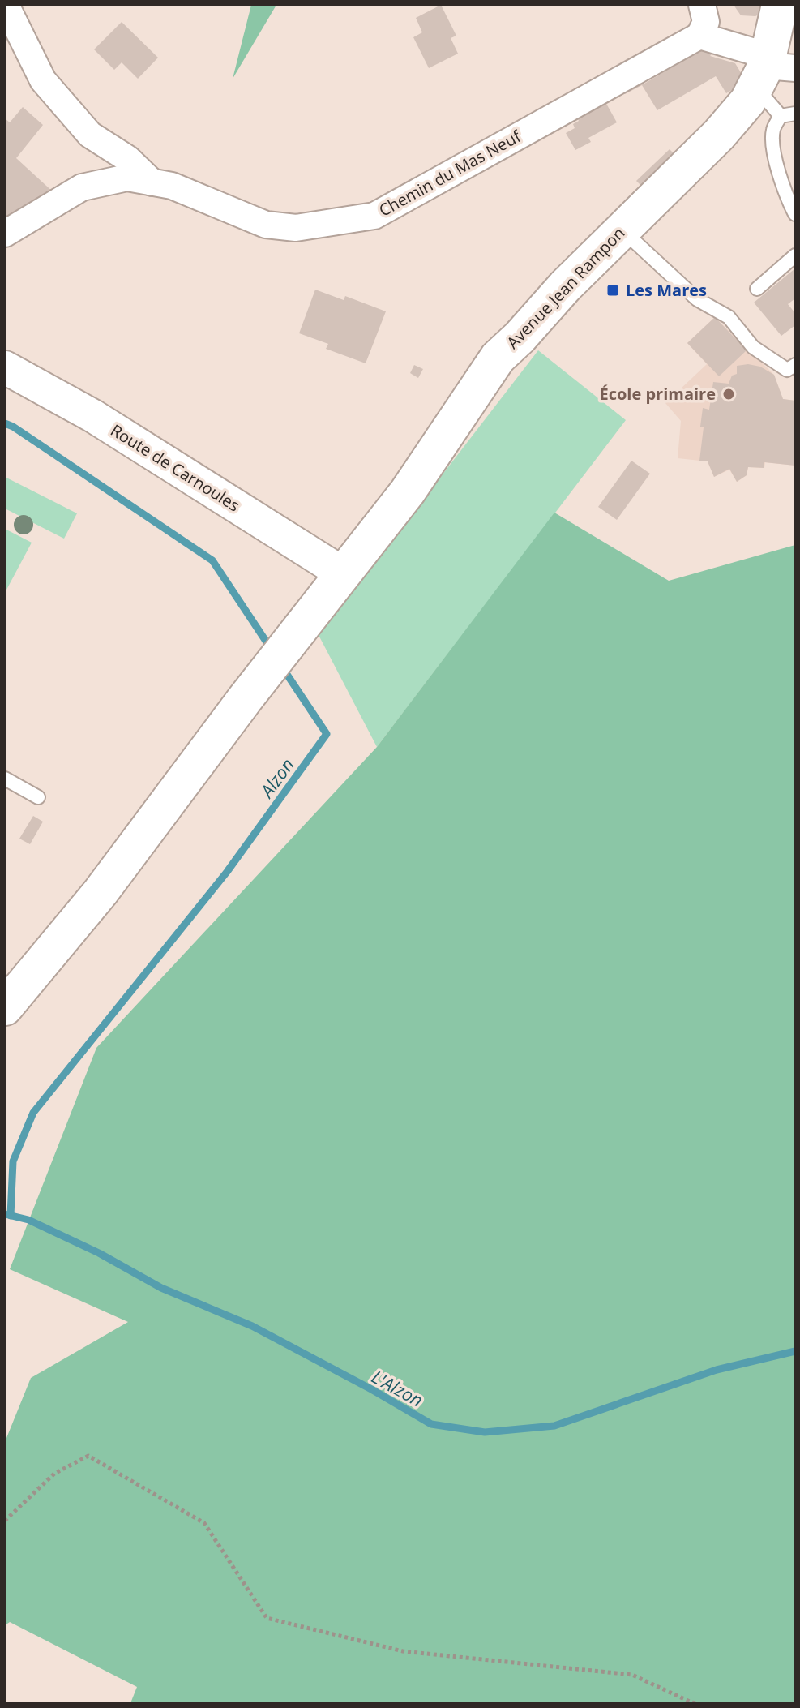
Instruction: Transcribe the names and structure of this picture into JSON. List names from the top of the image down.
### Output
{
  "streets": {
    "main road": ["Avenue Jean Rampon"],
    "street": ["Chemin du Mas Neuf", "Route de Carnoules"]
  },
  "crossings": [
    ["Avenue Jean Rampon", "Route de Carnoules"]
  ],
  "water": ["Alzon", "L'Alzon"],
  "places": {
    "transit": ["Les Mares"],
    "other": ["École primaire"]
  }
}
